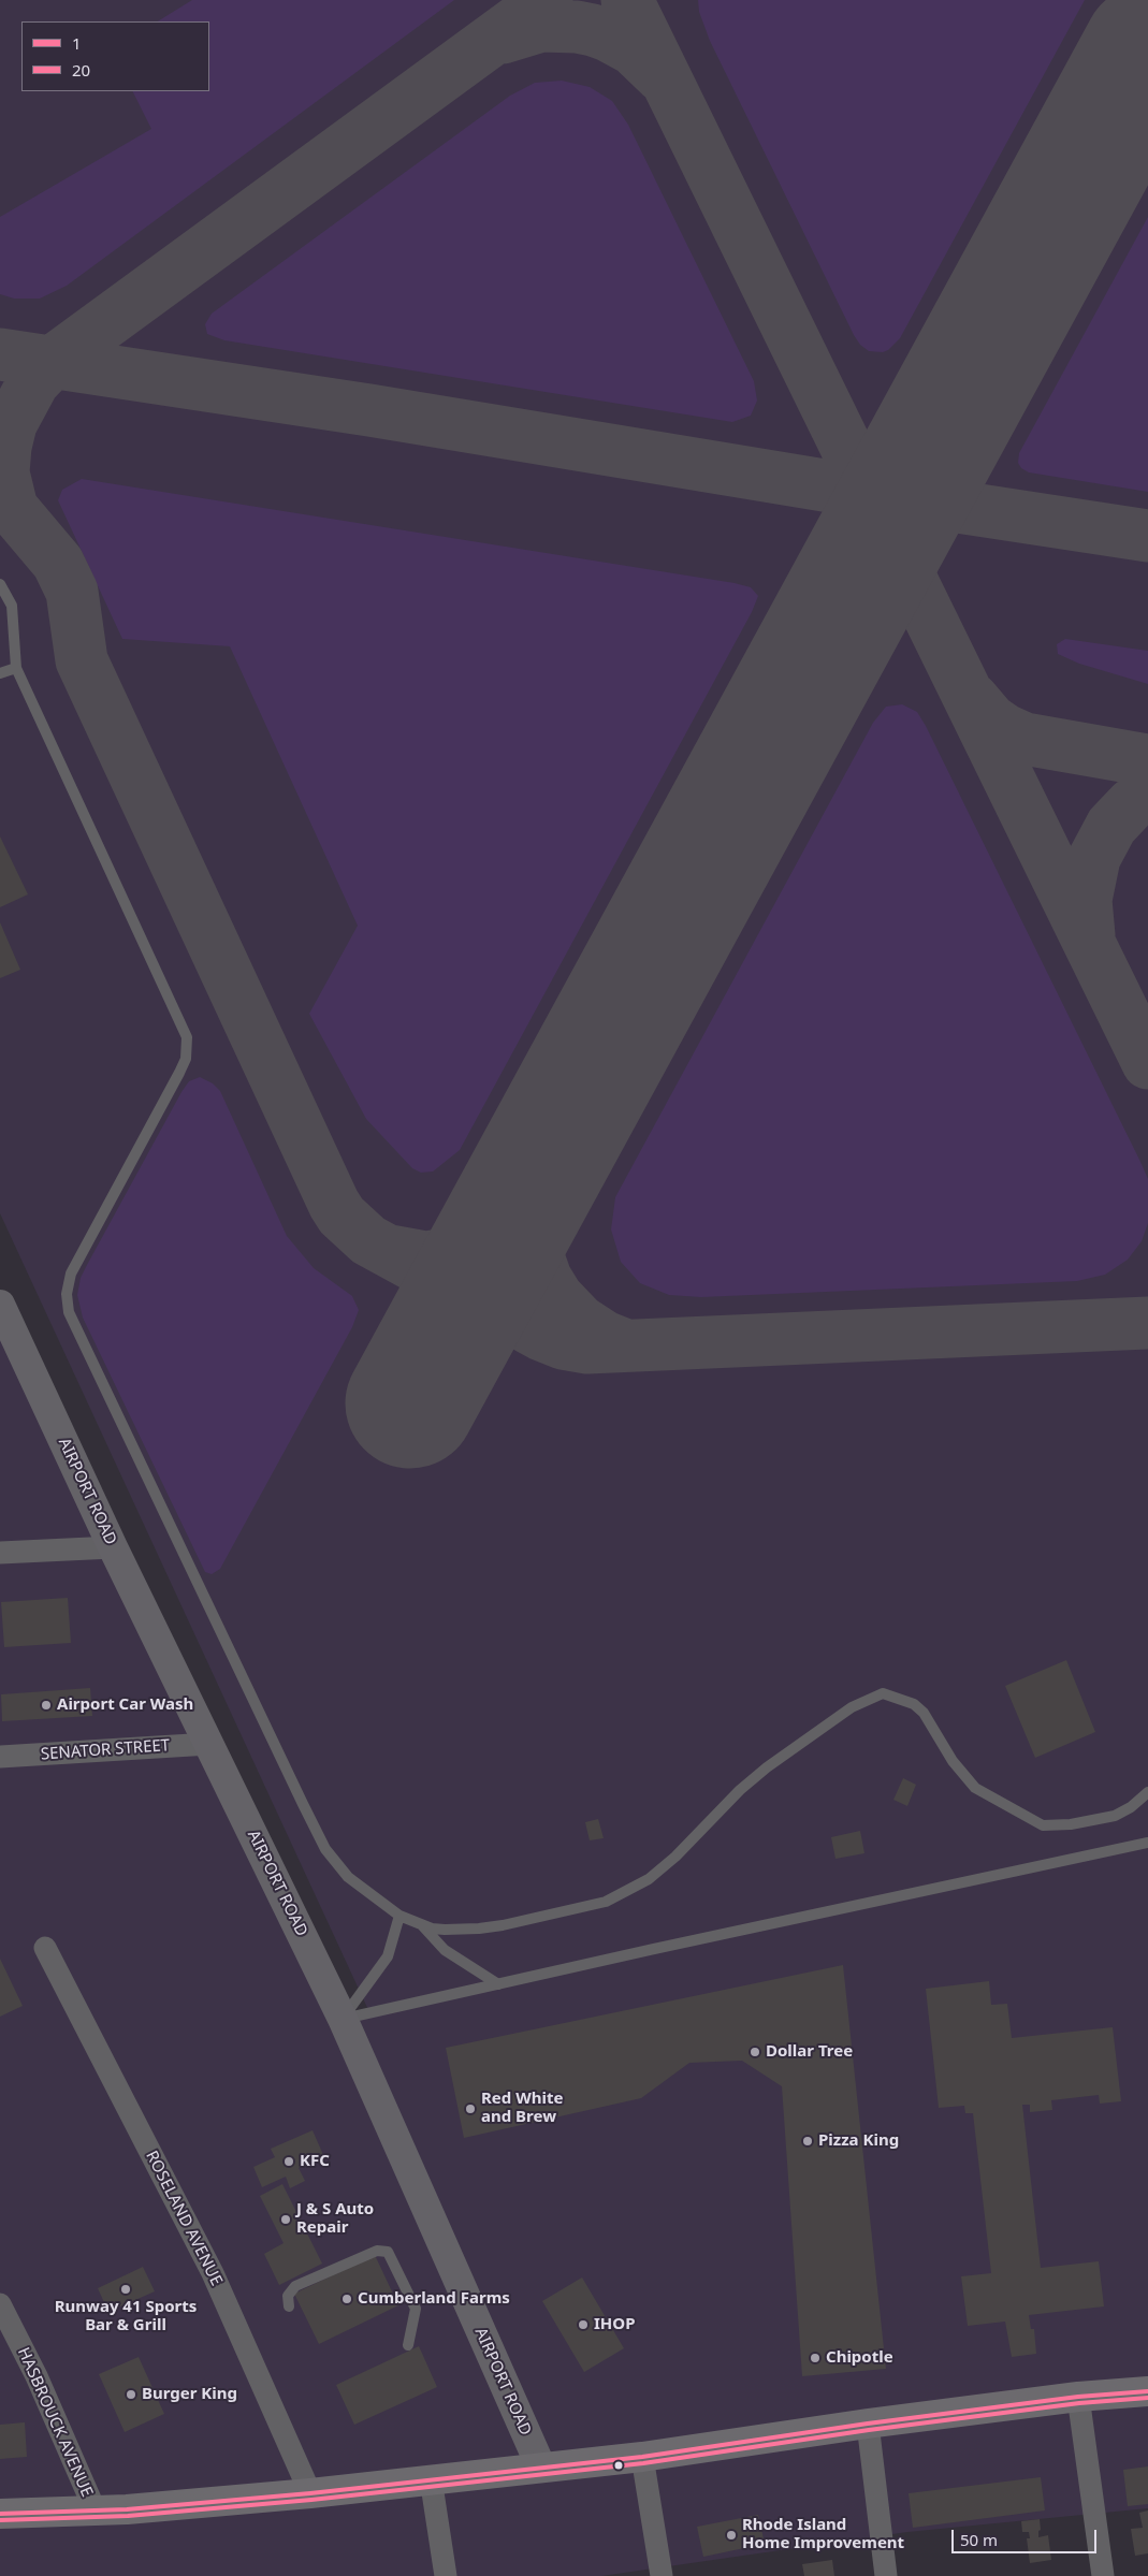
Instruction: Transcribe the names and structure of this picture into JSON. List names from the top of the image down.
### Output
{
  "streets": {
    "main road": ["AIRPORT ROAD"],
    "street": ["SENATOR STREET", "ROSELAND AVENUE", "HASBROUCK AVENUE"]
  },
  "crossings": [
    ["AIRPORT ROAD", "SENATOR STREET"]
  ],
  "places": [
    "Airport Car Wash",
    "Dollar Tree",
    "Red White and Brew",
    "Pizza King",
    "KFC",
    "J & S Auto Repair",
    "Runway 41 Sports Bar & Grill",
    "Cumberland Farms",
    "IHOP",
    "Chipotle",
    "Burger King",
    "Rhode Island Home Improvement"
  ],
  "lines": ["transit line 1", "transit line 20"],
  "legend": ["1", "20"],
  "scale_bar": "50 m"
}
